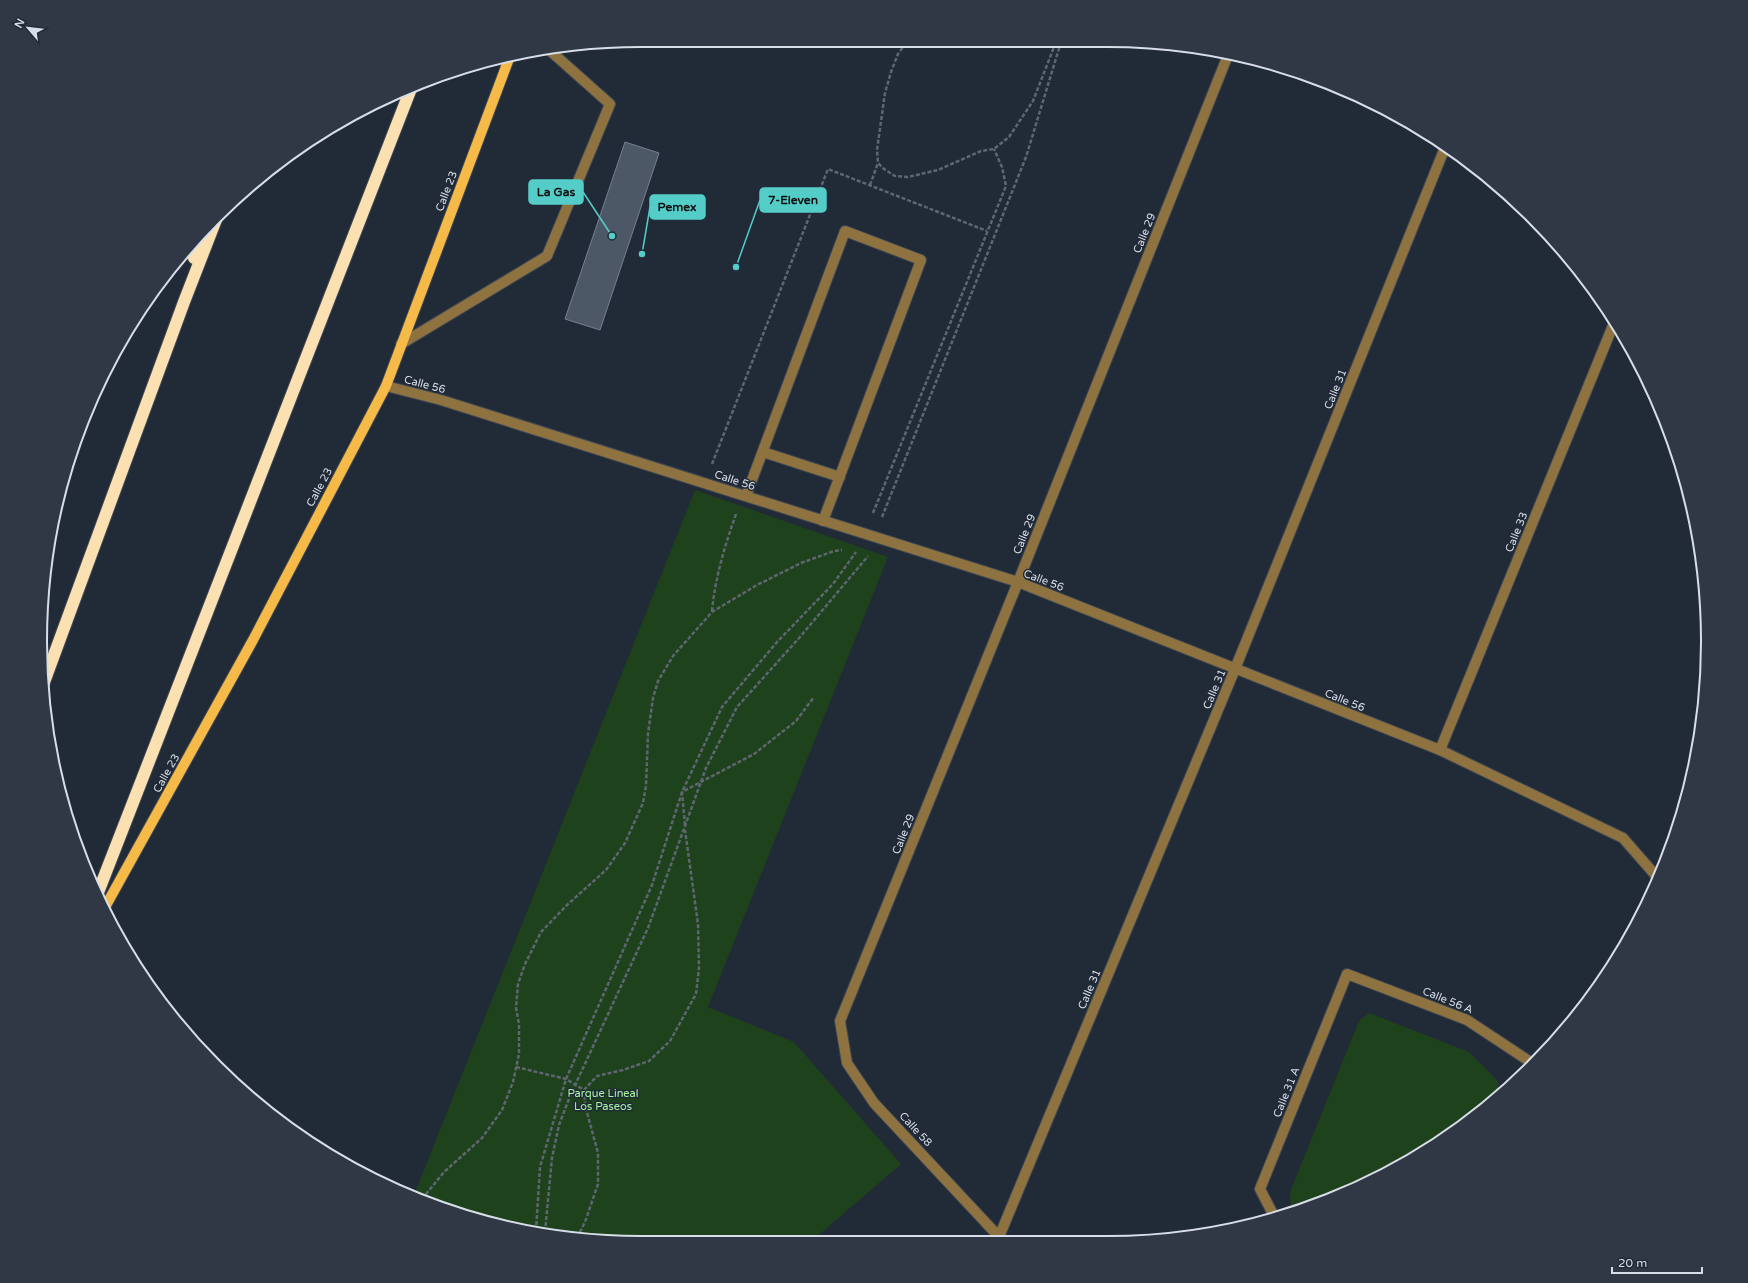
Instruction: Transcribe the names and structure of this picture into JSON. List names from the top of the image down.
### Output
{
  "streets": {
    "main road": ["Calle 23"],
    "street": [
      "Calle 29",
      "Calle 56",
      "Calle 31",
      "Calle 33",
      "Calle 56 A",
      "Calle 31 A",
      "Calle 58"
    ]
  },
  "crossings": [
    ["Calle 23", "Calle 56"],
    ["Calle 29", "Calle 56"],
    ["Calle 29", "Calle 58"],
    ["Calle 56", "Calle 31"],
    ["Calle 56", "Calle 33"],
    ["Calle 56 A", "Calle 31 A"]
  ],
  "parks": ["Parque Lineal Los Paseos"],
  "places": ["La Gas", "Pemex", "7-Eleven"],
  "scale_bar": "20 m",
  "north": "top left"
}
